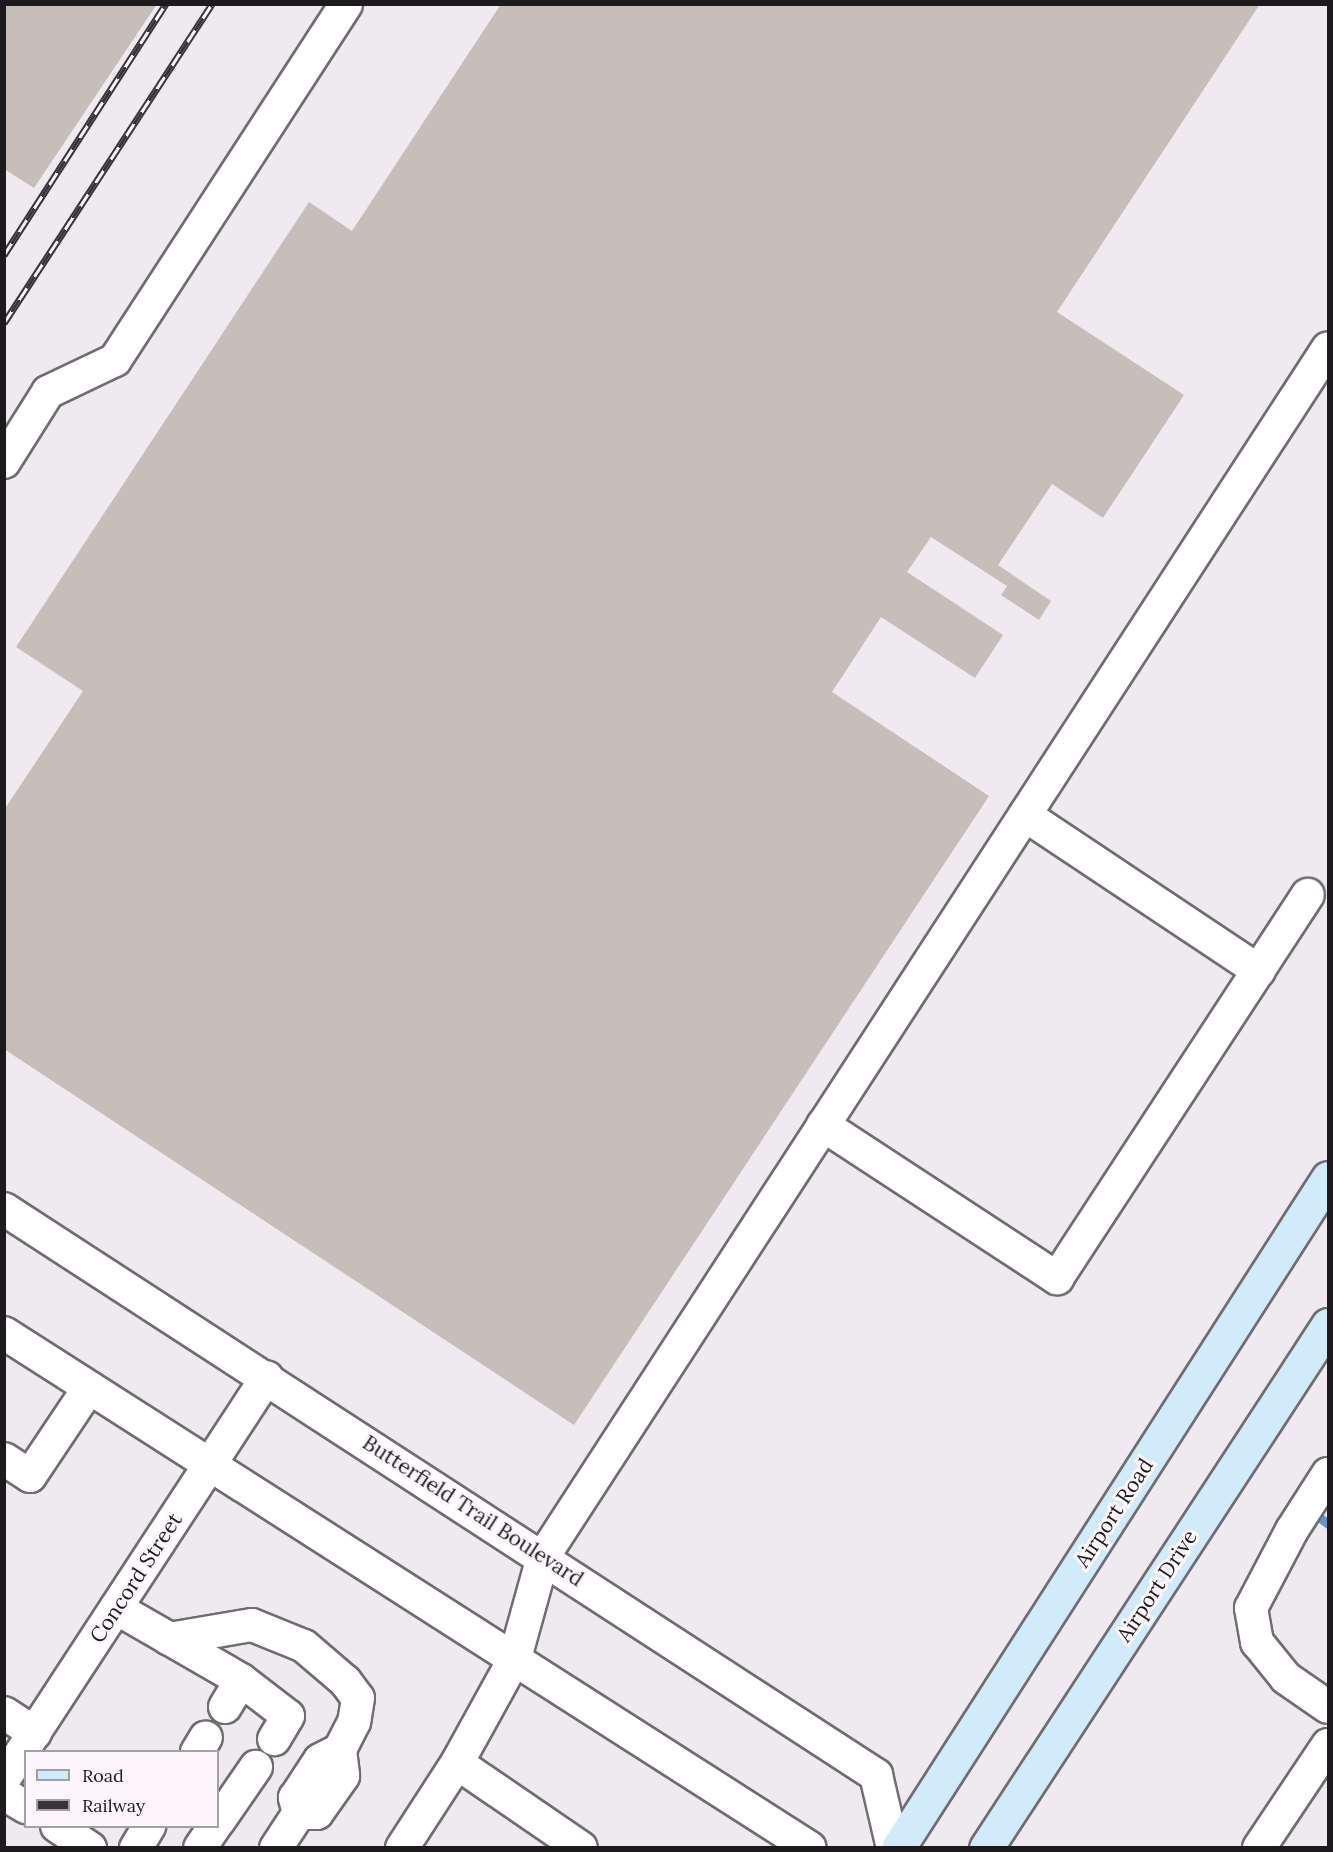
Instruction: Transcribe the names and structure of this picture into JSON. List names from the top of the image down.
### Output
{
  "streets": {
    "main road": ["Airport Road", "Airport Drive"],
    "street": ["Butterfield Trail Boulevard", "Concord Street"]
  },
  "crossings": [
    ["Butterfield Trail Boulevard", "Airport Road"],
    ["Butterfield Trail Boulevard", "Concord Street"]
  ],
  "legend": ["Road", "Railway"]
}
